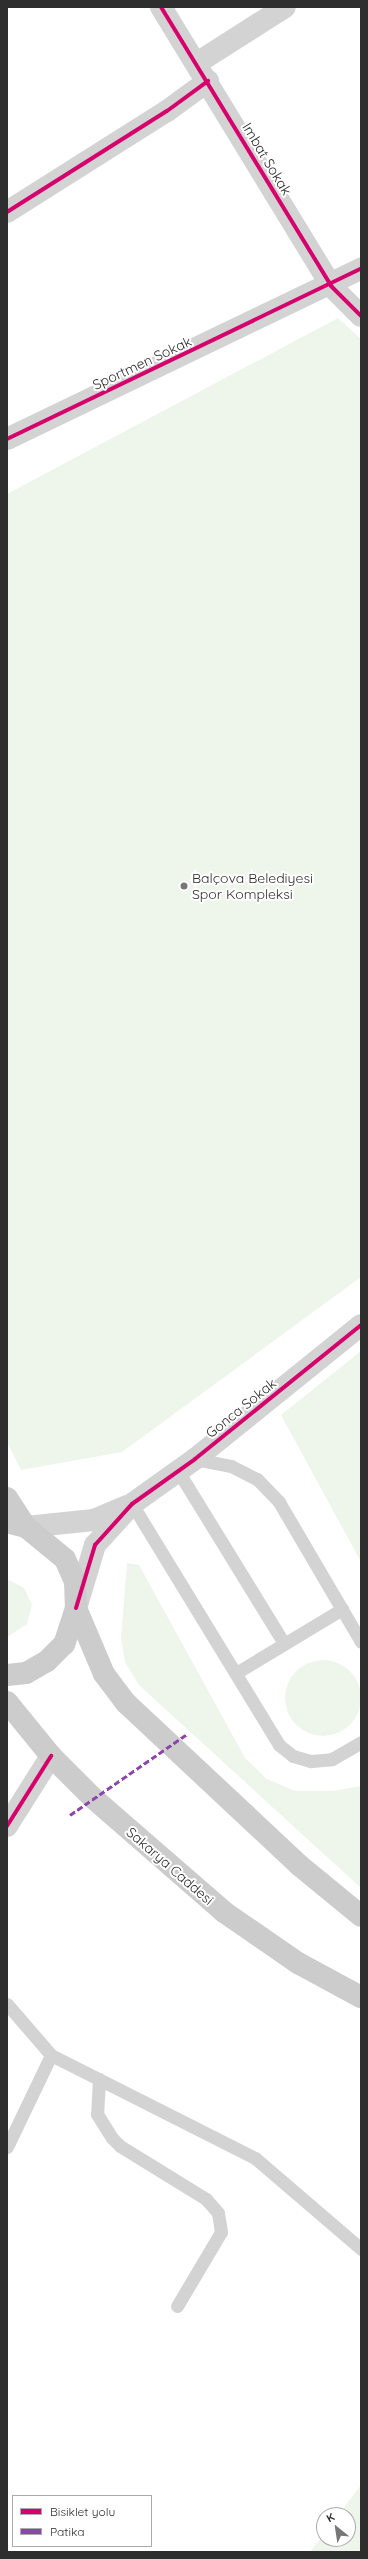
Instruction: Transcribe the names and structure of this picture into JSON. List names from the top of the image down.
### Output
{
  "streets": {
    "main road": ["Sakarya Caddesi"],
    "street": ["Imbat Sokak", "Sportmen Sokak", "Gonca Sokak"]
  },
  "crossings": [
    ["Imbat Sokak", "Sportmen Sokak"]
  ],
  "places": ["Balçova Belediyesi Spor Kompleksi"],
  "legend": ["Bisiklet yolu", "Patika"],
  "north": "top left"
}
